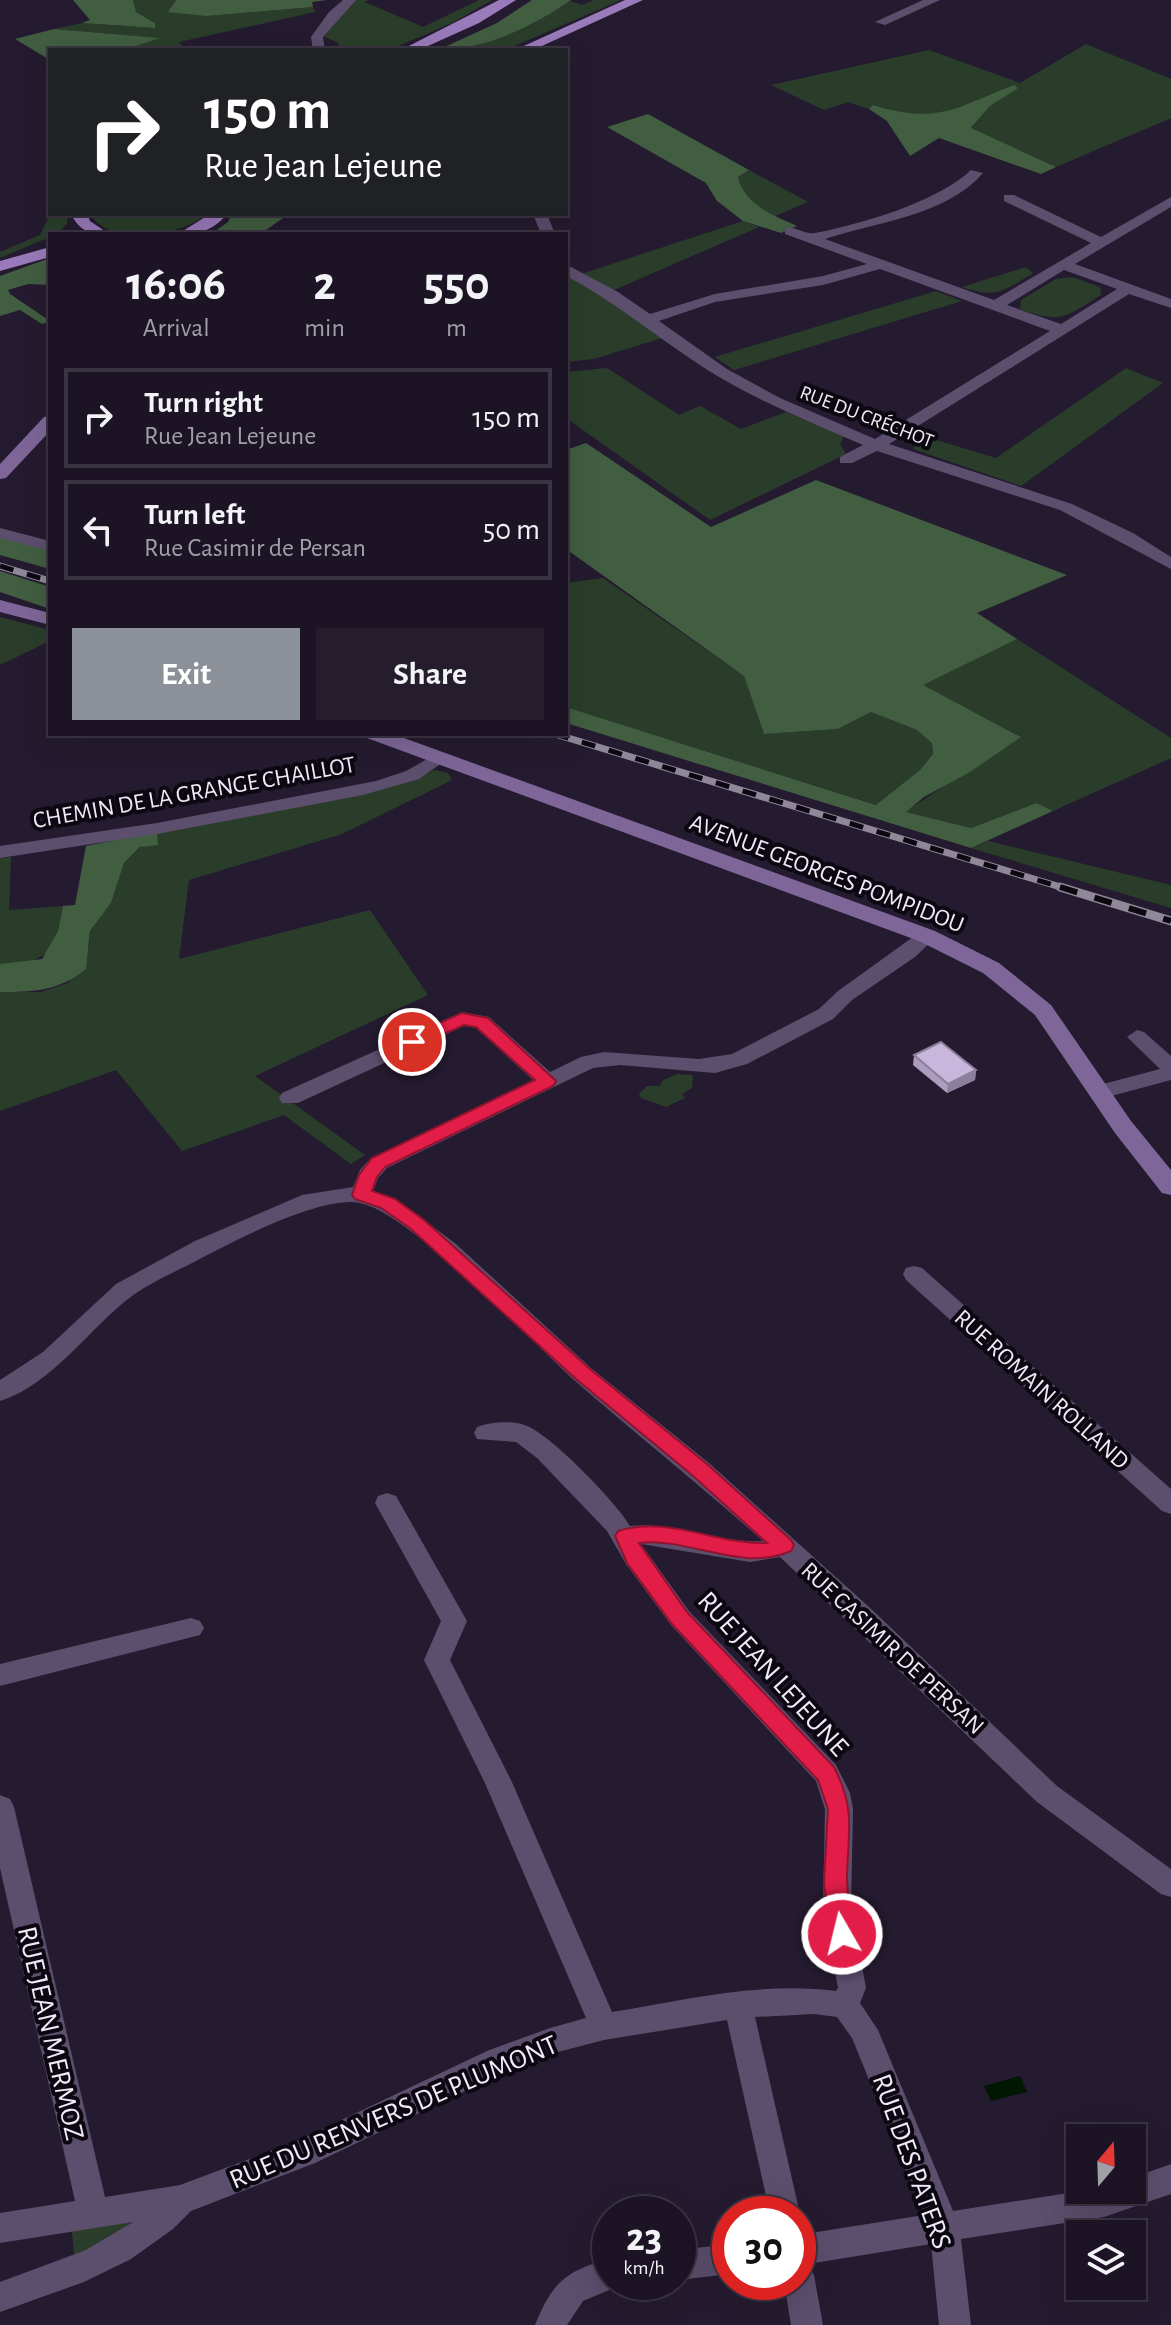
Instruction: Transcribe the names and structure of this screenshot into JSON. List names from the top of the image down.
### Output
{
  "streets": {
    "main road": ["AVENUE GEORGES POMPIDOU"],
    "street": [
      "RUE DU CRÉCHOT",
      "CHEMIN DE LA GRANGE CHAILLOT",
      "RUE ROMAIN ROLLAND",
      "RUE CASIMIR DE PERSAN",
      "RUE JEAN LEJEUNE",
      "RUE JEAN MERMOZ",
      "RUE DU RENVERS DE PLUMONT",
      "RUE DES PATERS"
    ]
  },
  "crossings": [
    ["CHEMIN DE LA GRANGE CHAILLOT", "AVENUE GEORGES POMPIDOU"],
    ["RUE JEAN LEJEUNE", "RUE DU RENVERS DE PLUMONT"],
    ["RUE JEAN LEJEUNE", "RUE DES PATERS"],
    ["RUE JEAN MERMOZ", "RUE DU RENVERS DE PLUMONT"],
    ["RUE DU RENVERS DE PLUMONT", "RUE DES PATERS"]
  ],
  "north": "top",
  "page": {
    "turn": ["150 m", "Rue Jean Lejeune"],
    "eta": [
      "16:06",
      "Arrival",
      "2",
      "min",
      "550",
      "m"
    ],
    "list": [
      {
        "name": "Turn right",
        "note": "Rue Jean Lejeune",
        "value": "150 m"
      },
      {
        "name": "Turn left",
        "note": "Rue Casimir de Persan",
        "value": "50 m"
      }
    ],
    "buttons": ["Exit", "Share"],
    "speed": "23 km/h",
    "limit": "30"
  }
}
